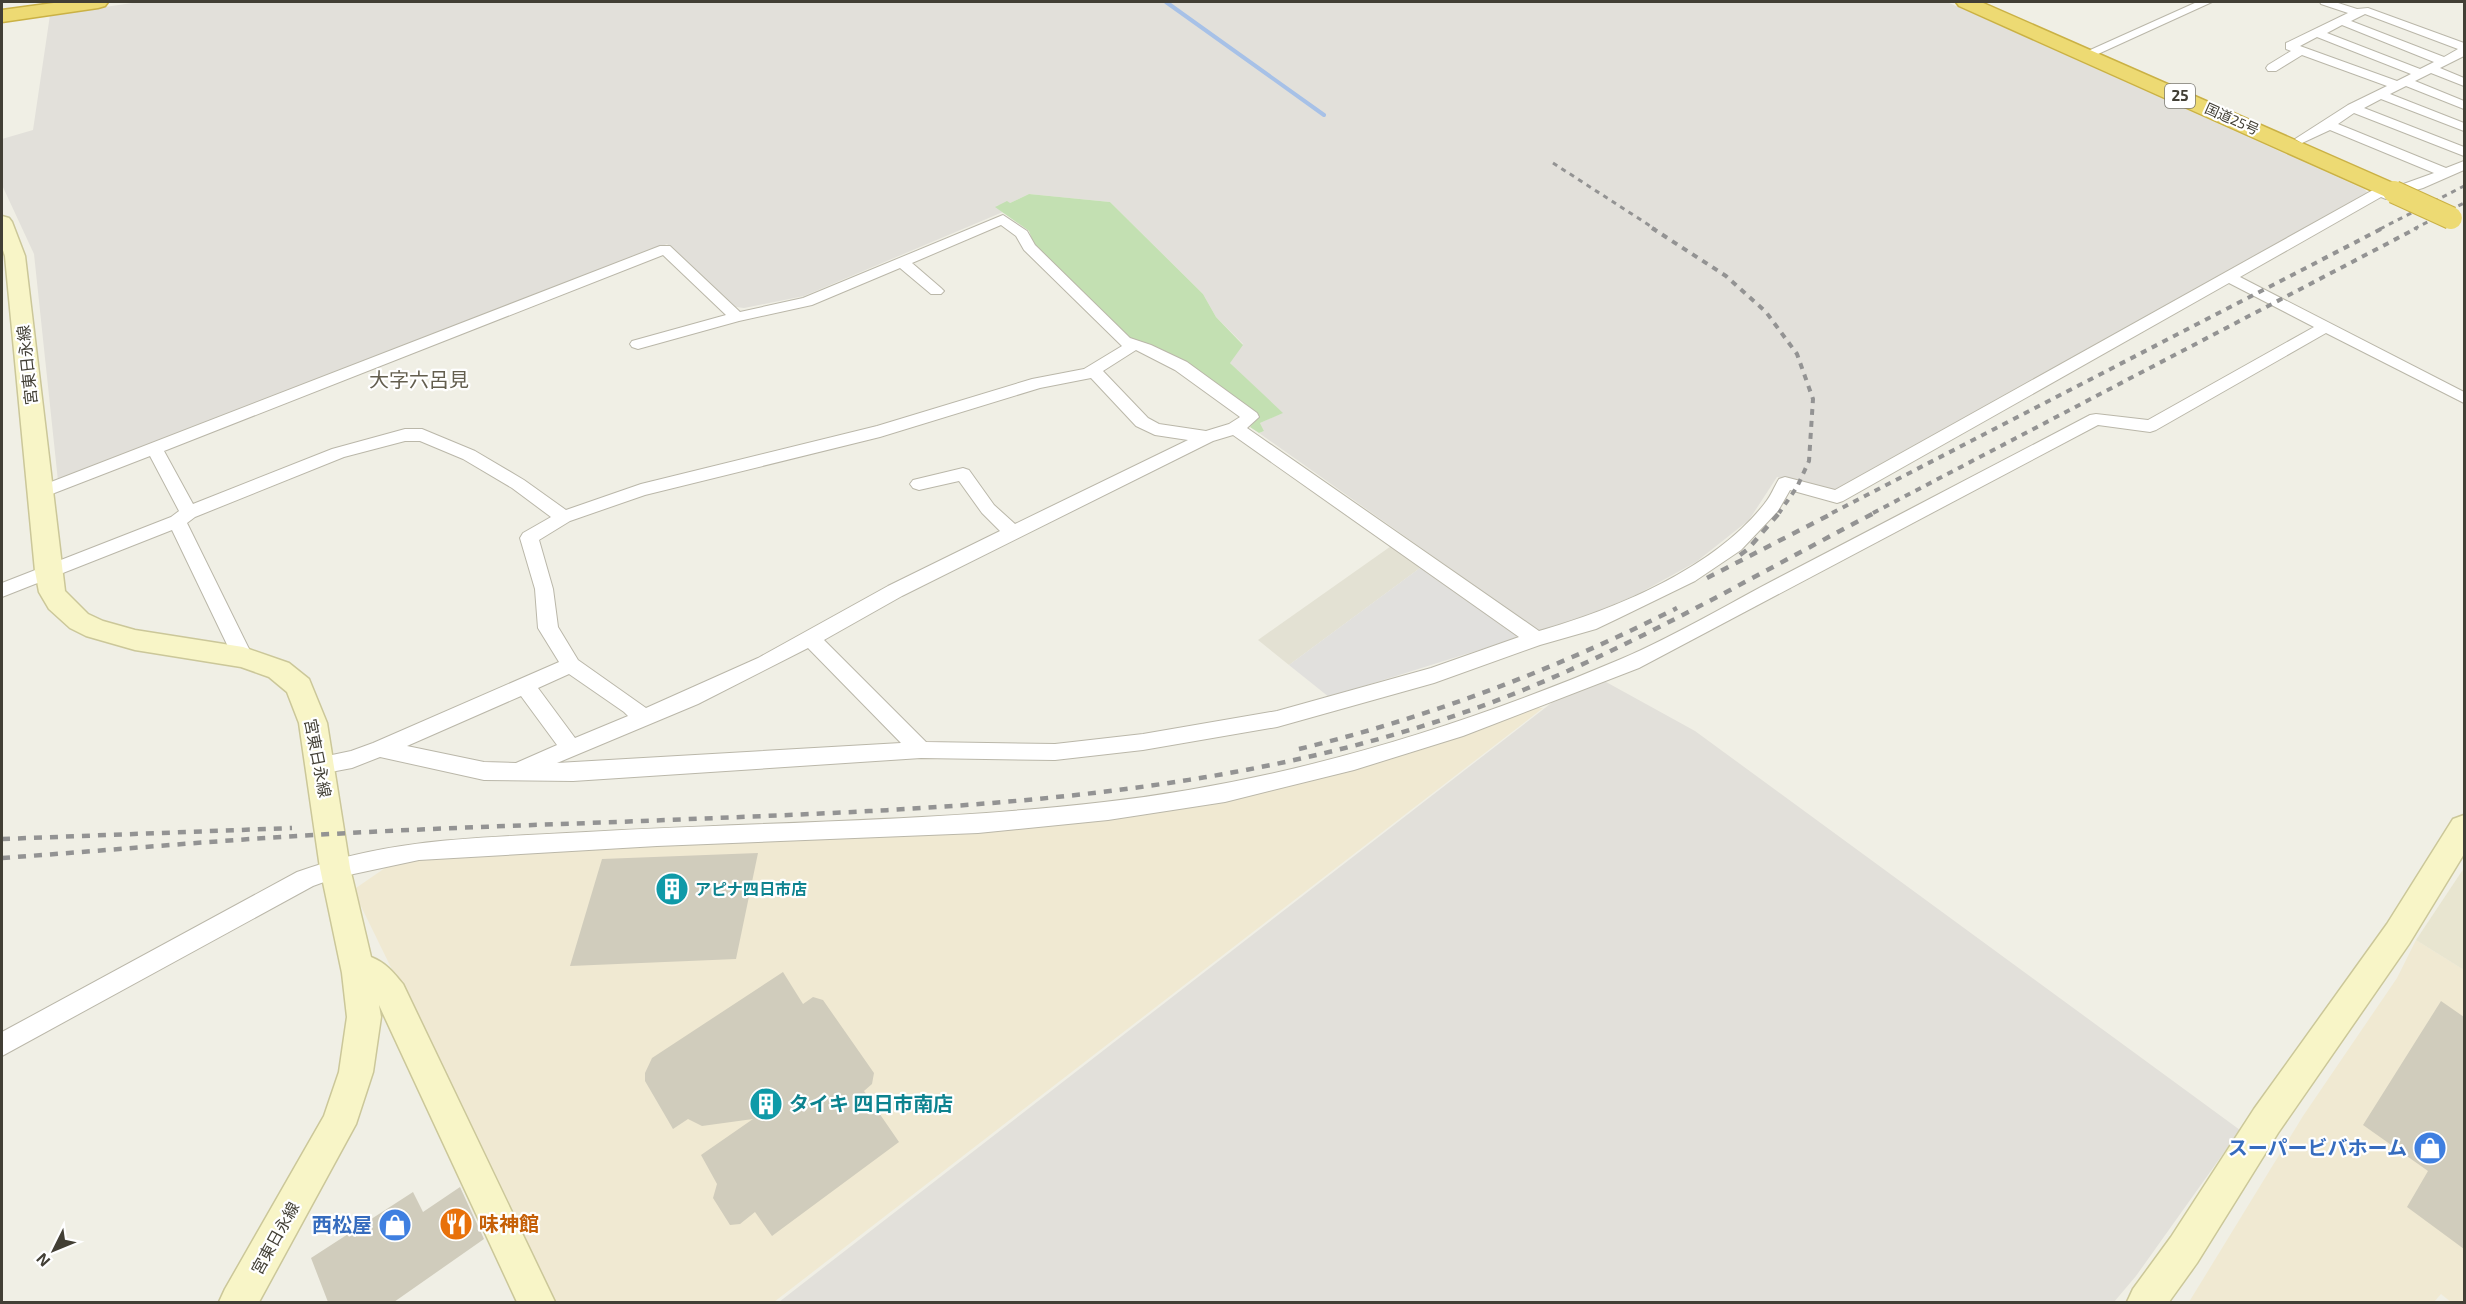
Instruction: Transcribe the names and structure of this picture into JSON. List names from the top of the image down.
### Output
{
  "streets": {
    "highway": ["25", "国道25号"],
    "main road": ["宮東日永線"]
  },
  "districts": ["大字六呂見"],
  "places": {
    "building": ["アピナ四日市店", "タイキ 四日市南店"],
    "shop": ["スーパービバホーム", "西松屋"],
    "restaurant": ["味神館"]
  },
  "north": "bottom left"
}
